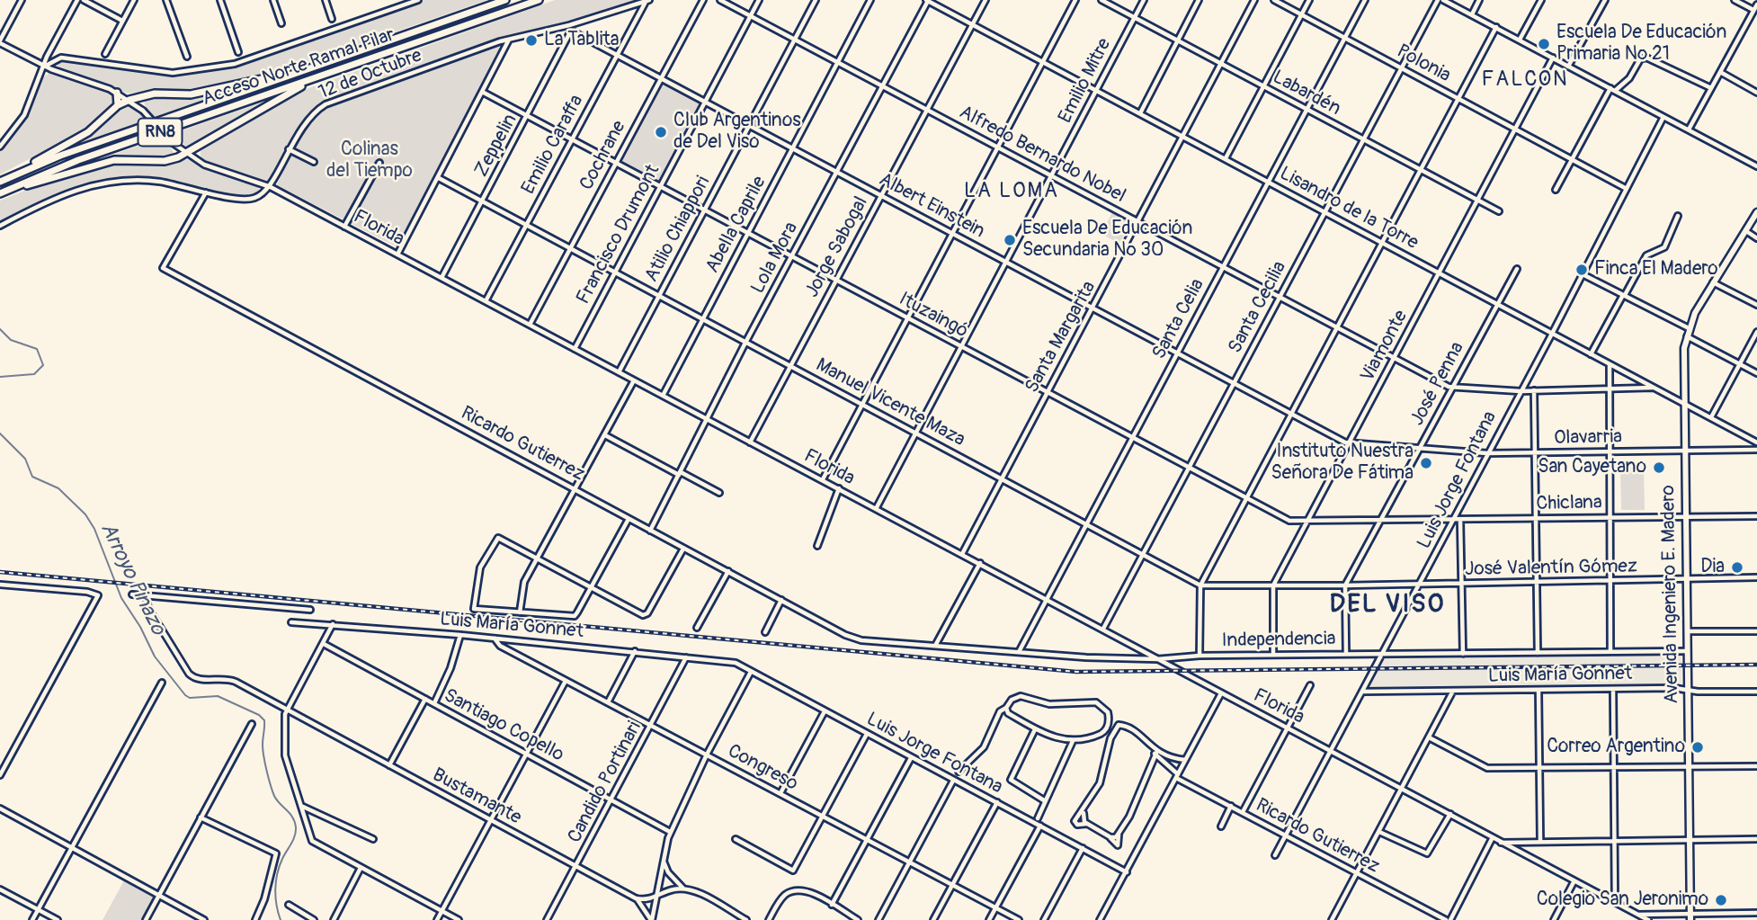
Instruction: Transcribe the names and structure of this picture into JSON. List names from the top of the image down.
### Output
{
  "streets": {
    "highway": ["Acceso Norte Ramal Pilar", "RN8"],
    "main road": ["Avenida Ingeniero E. Madero"],
    "street": [
      "Polonia",
      "12 de Octubre",
      "Emilio Mitre",
      "Labardén",
      "Emilio Caraffa",
      "Zeppelin",
      "Alfredo Bernardo Nobel",
      "Cochrane",
      "Albert Einstein",
      "Lisandro de la Torre",
      "Abella Caprile",
      "Florida",
      "Atilio Chiappori",
      "Francisco Drumont",
      "Jorge Sabogal",
      "Lola Mora",
      "Santa Cecilia",
      "Ituzaingó",
      "Santa Celia",
      "Santa Margarita",
      "Viamonte",
      "José Penna",
      "Manuel Vicente Maza",
      "Olavarria",
      "Ricardo Gutierrez",
      "Luis Jorge Fontana",
      "Chiclana",
      "José Valentín Gómez",
      "Luis María Gonnet",
      "Independencia",
      "Santiago Copello",
      "Congreso",
      "Candido Portinari",
      "Bustamante"
    ]
  },
  "crossings": [
    ["Polonia", "Santa Cecilia"],
    ["Polonia", "Santa Celia"],
    ["Polonia", "Viamonte"],
    ["Polonia", "Luis Jorge Fontana"],
    ["12 de Octubre", "Emilio Caraffa"],
    ["12 de Octubre", "Zeppelin"],
    ["12 de Octubre", "Albert Einstein"],
    ["12 de Octubre", "Florida"],
    ["Emilio Mitre", "Labardén"],
    ["Emilio Mitre", "Alfredo Bernardo Nobel"],
    ["Emilio Mitre", "Albert Einstein"],
    ["Emilio Mitre", "Lisandro de la Torre"],
    ["Emilio Mitre", "Florida"],
    ["Emilio Mitre", "Ituzaingó"],
    ["Emilio Mitre", "Manuel Vicente Maza"],
    ["Labardén", "Santa Cecilia"],
    ["Labardén", "Santa Celia"],
    ["Labardén", "Santa Margarita"],
    ["Labardén", "Viamonte"],
    ["Emilio Caraffa", "Albert Einstein"],
    ["Emilio Caraffa", "Florida"],
    ["Emilio Caraffa", "Ituzaingó"],
    ["Emilio Caraffa", "Manuel Vicente Maza"],
    ["Zeppelin", "Albert Einstein"],
    ["Zeppelin", "Florida"],
    ["Zeppelin", "Ituzaingó"],
    ["Zeppelin", "Manuel Vicente Maza"],
    ["Alfredo Bernardo Nobel", "Abella Caprile"],
    ["Alfredo Bernardo Nobel", "Atilio Chiappori"],
    ["Alfredo Bernardo Nobel", "Francisco Drumont"],
    ["Alfredo Bernardo Nobel", "Jorge Sabogal"],
    ["Alfredo Bernardo Nobel", "Lola Mora"],
    ["Alfredo Bernardo Nobel", "Santa Cecilia"],
    ["Alfredo Bernardo Nobel", "Santa Celia"],
    ["Alfredo Bernardo Nobel", "Santa Margarita"],
    ["Alfredo Bernardo Nobel", "Viamonte"],
    ["Alfredo Bernardo Nobel", "José Penna"],
    ["Cochrane", "Albert Einstein"],
    ["Cochrane", "Florida"],
    ["Cochrane", "Ituzaingó"],
    ["Cochrane", "Manuel Vicente Maza"],
    ["Albert Einstein", "Abella Caprile"],
    ["Albert Einstein", "Atilio Chiappori"],
    ["Albert Einstein", "Francisco Drumont"],
    ["Albert Einstein", "Jorge Sabogal"],
    ["Albert Einstein", "Lola Mora"],
    ["Albert Einstein", "Santa Cecilia"],
    ["Albert Einstein", "Santa Celia"],
    ["Albert Einstein", "Santa Margarita"],
    ["Albert Einstein", "Viamonte"],
    ["Albert Einstein", "José Penna"],
    ["Albert Einstein", "Olavarria"],
    ["Lisandro de la Torre", "Jorge Sabogal"],
    ["Lisandro de la Torre", "Lola Mora"],
    ["Lisandro de la Torre", "Santa Cecilia"],
    ["Lisandro de la Torre", "Santa Celia"],
    ["Lisandro de la Torre", "Santa Margarita"],
    ["Lisandro de la Torre", "Viamonte"],
    ["Lisandro de la Torre", "José Penna"],
    ["Lisandro de la Torre", "Luis Jorge Fontana"],
    ["Lisandro de la Torre", "Avenida Ingeniero E. Madero"],
    ["Abella Caprile", "Florida"],
    ["Abella Caprile", "Ituzaingó"],
    ["Abella Caprile", "Manuel Vicente Maza"],
    ["Florida", "Atilio Chiappori"],
    ["Florida", "Francisco Drumont"],
    ["Florida", "Jorge Sabogal"],
    ["Florida", "Lola Mora"],
    ["Florida", "Santa Cecilia"],
    ["Florida", "Santa Celia"],
    ["Florida", "Santa Margarita"],
    ["Florida", "Luis Jorge Fontana"],
    ["Florida", "Independencia"],
    ["Atilio Chiappori", "Ituzaingó"],
    ["Atilio Chiappori", "Manuel Vicente Maza"],
    ["Francisco Drumont", "Ituzaingó"],
    ["Francisco Drumont", "Manuel Vicente Maza"],
    ["Jorge Sabogal", "Ituzaingó"],
    ["Jorge Sabogal", "Manuel Vicente Maza"],
    ["Lola Mora", "Ituzaingó"],
    ["Lola Mora", "Manuel Vicente Maza"],
    ["Lola Mora", "Ricardo Gutierrez"],
    ["Santa Cecilia", "Ituzaingó"],
    ["Santa Cecilia", "Manuel Vicente Maza"],
    ["Ituzaingó", "Santa Celia"],
    ["Ituzaingó", "Santa Margarita"],
    ["Ituzaingó", "Viamonte"],
    ["Ituzaingó", "José Penna"],
    ["Ituzaingó", "Chiclana"],
    ["Santa Celia", "Manuel Vicente Maza"],
    ["Santa Celia", "Independencia"],
    ["Santa Margarita", "Manuel Vicente Maza"],
    ["Viamonte", "Manuel Vicente Maza"],
    ["Viamonte", "Independencia"],
    ["José Penna", "Manuel Vicente Maza"],
    ["José Penna", "Olavarria"],
    ["José Penna", "Chiclana"],
    ["José Penna", "José Valentín Gómez"],
    ["José Penna", "Independencia"],
    ["Manuel Vicente Maza", "José Valentín Gómez"],
    ["Olavarria", "Luis Jorge Fontana"],
    ["Olavarria", "Avenida Ingeniero E. Madero"],
    ["Ricardo Gutierrez", "Luis Jorge Fontana"],
    ["Ricardo Gutierrez", "Independencia"],
    ["Luis Jorge Fontana", "Chiclana"],
    ["Luis Jorge Fontana", "José Valentín Gómez"],
    ["Luis Jorge Fontana", "Luis María Gonnet"],
    ["Luis Jorge Fontana", "Independencia"],
    ["Chiclana", "Avenida Ingeniero E. Madero"],
    ["José Valentín Gómez", "Avenida Ingeniero E. Madero"],
    ["Avenida Ingeniero E. Madero", "Luis María Gonnet"],
    ["Avenida Ingeniero E. Madero", "Independencia"],
    ["Luis María Gonnet", "Congreso"],
    ["Luis María Gonnet", "Candido Portinari"],
    ["Santiago Copello", "Candido Portinari"],
    ["Congreso", "Candido Portinari"],
    ["Candido Portinari", "Bustamante"]
  ],
  "districts": ["FALCON", "LA LOMA", "DEL VISO"],
  "water": ["Arroyo Pinazo"],
  "parks": ["Colinas del Tiempo"],
  "places": [
    "La Tablita",
    "Escuela De Educación Primaria Nº 21",
    "Club Argentinos de Del Viso",
    "Escuela De Educación Secundaria Nº 30",
    "Finca El Madero",
    "Instituto Nuestra Señora De Fátima",
    "San Cayetano",
    "Dia",
    "Correo Argentino",
    "Colegio San Jeronimo"
  ]
}
